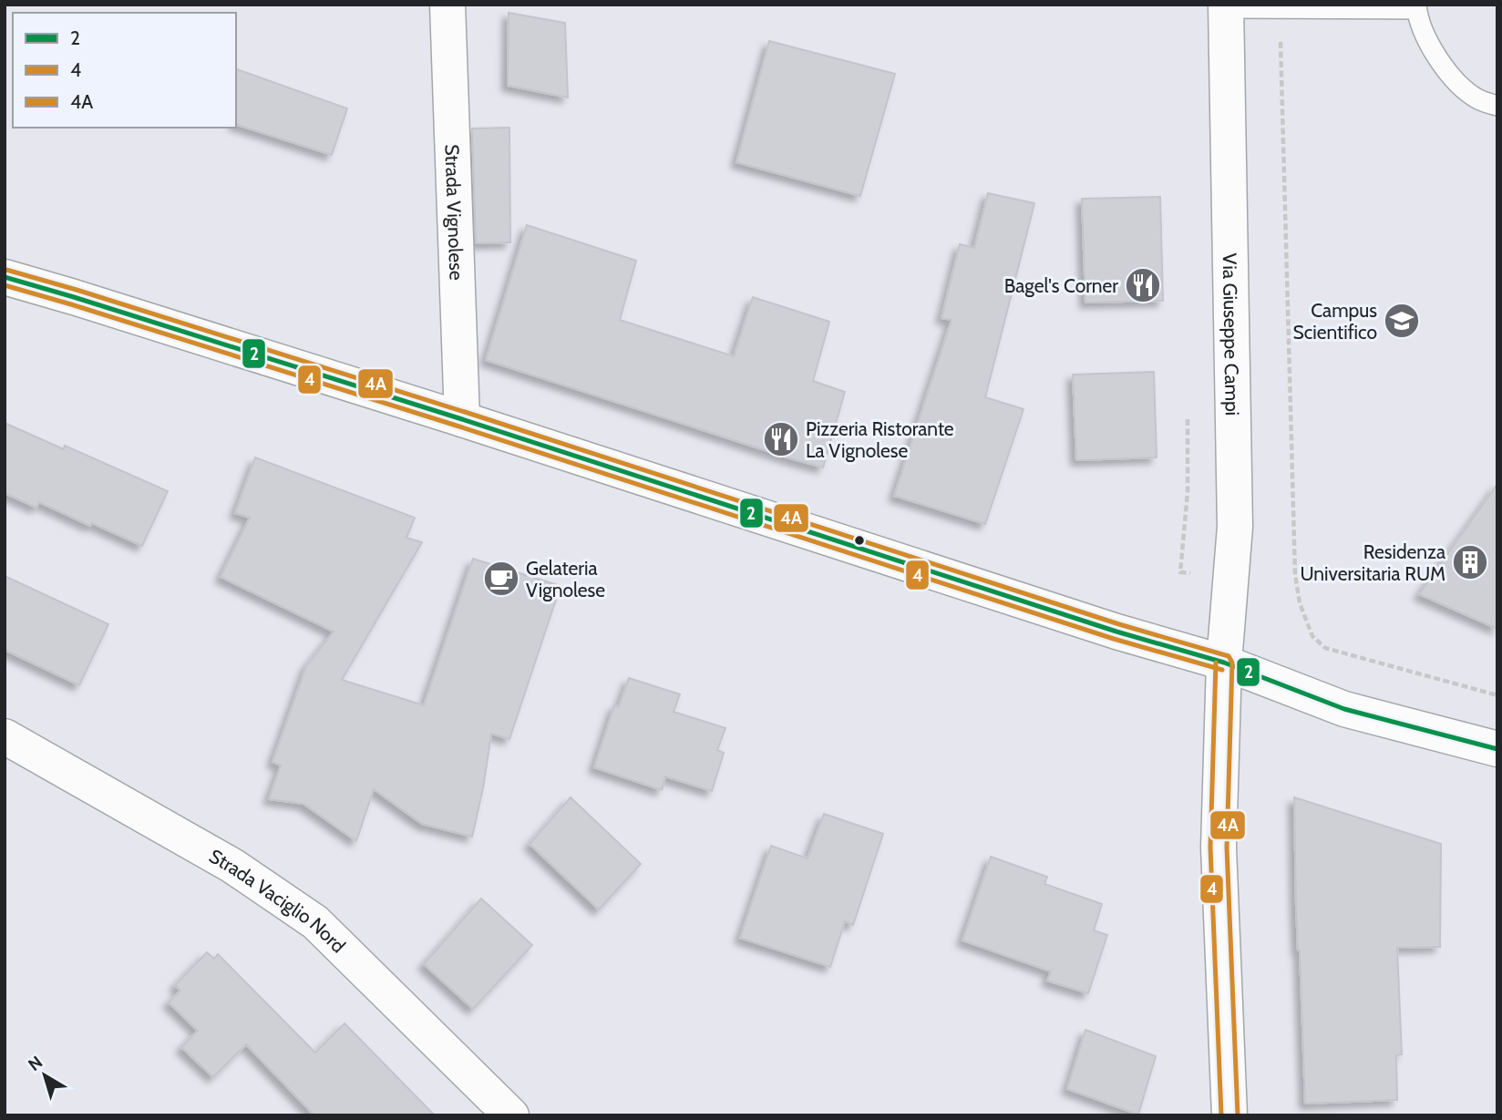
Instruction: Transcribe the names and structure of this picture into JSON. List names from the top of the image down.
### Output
{
  "streets": {
    "street": ["Strada Vignolese", "Via Giuseppe Campi", "Strada Vaciglio Nord"]
  },
  "places": {
    "restaurant": ["Bagel's Corner", "Pizzeria Ristorante La Vignolese"],
    "school or university": ["Campus Scientifico"],
    "building": ["Residenza Universitaria RUM"],
    "cafe": ["Gelateria Vignolese"]
  },
  "lines": ["transit line 4A", "transit line 2", "transit line 4"],
  "legend": ["2", "4", "4A"],
  "north": "top left"
}
